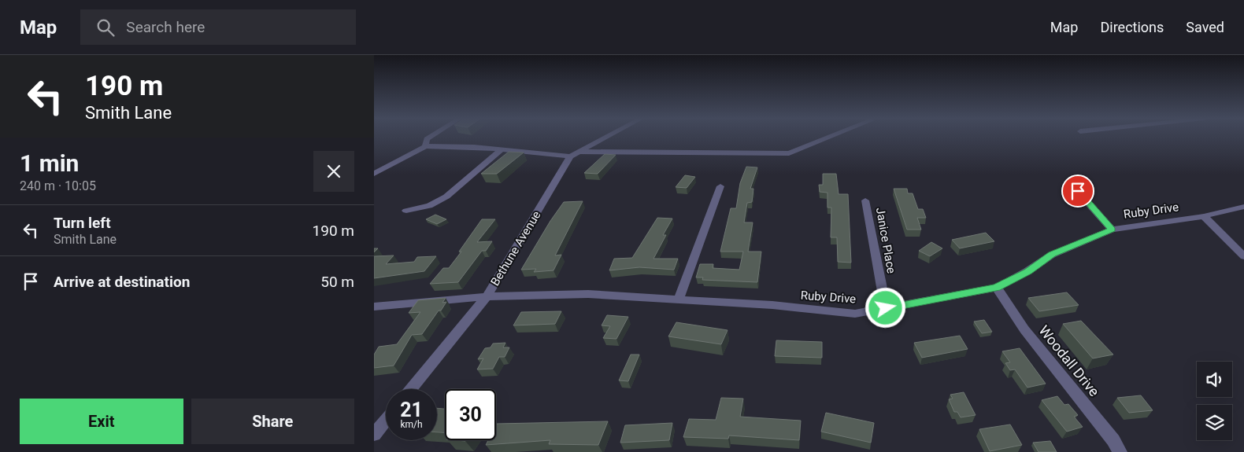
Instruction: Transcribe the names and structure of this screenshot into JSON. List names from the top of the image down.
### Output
{
  "streets": {
    "street": [
      "Ruby Drive",
      "Janice Place",
      "Bethune Avenue",
      "Woodall Drive"
    ]
  },
  "crossings": [
    ["Ruby Drive", "Janice Place"],
    ["Ruby Drive", "Bethune Avenue"],
    ["Ruby Drive", "Woodall Drive"]
  ],
  "page": {
    "header": "Map",
    "search": "Search here",
    "nav": ["Map", "Directions", "Saved"],
    "turn": ["190 m", "Smith Lane"],
    "heading": ["1 min", "240 m · 10:05"],
    "list": [
      {
        "name": "Turn left",
        "note": "Smith Lane",
        "value": "190 m"
      },
      {
        "name": "Arrive at destination",
        "value": "50 m"
      }
    ],
    "speed": "21 km/h",
    "limit": "30",
    "buttons": ["Exit", "Share"]
  }
}
